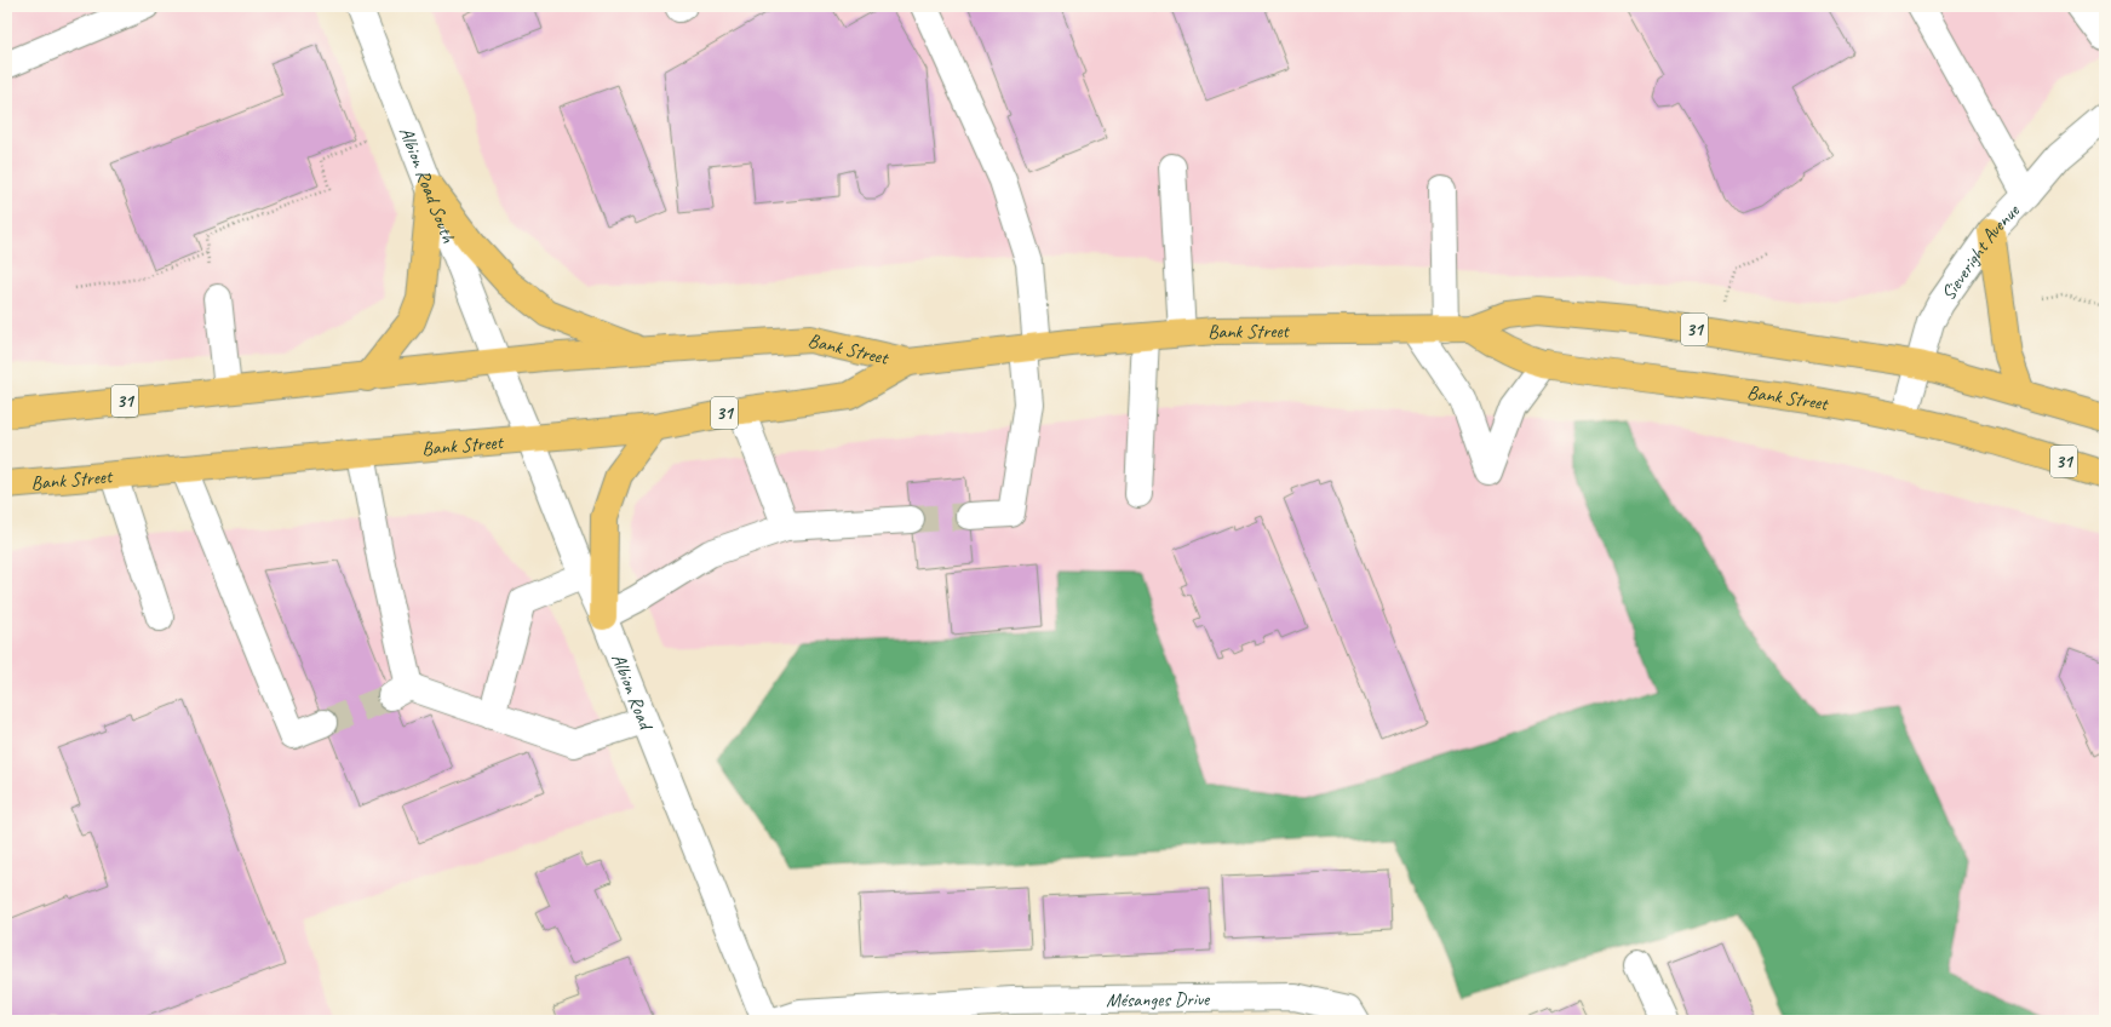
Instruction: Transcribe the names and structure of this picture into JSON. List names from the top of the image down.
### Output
{
  "streets": {
    "main road": ["31", "Bank Street"],
    "street": [
      "Albion Road South",
      "Sieveright Avenue",
      "Albion Road",
      "Mésanges Drive"
    ]
  },
  "crossings": [
    ["Albion Road South", "Bank Street"],
    ["Albion Road South", "Albion Road"],
    ["Sieveright Avenue", "Bank Street"],
    ["Bank Street", "Albion Road"]
  ]
}
